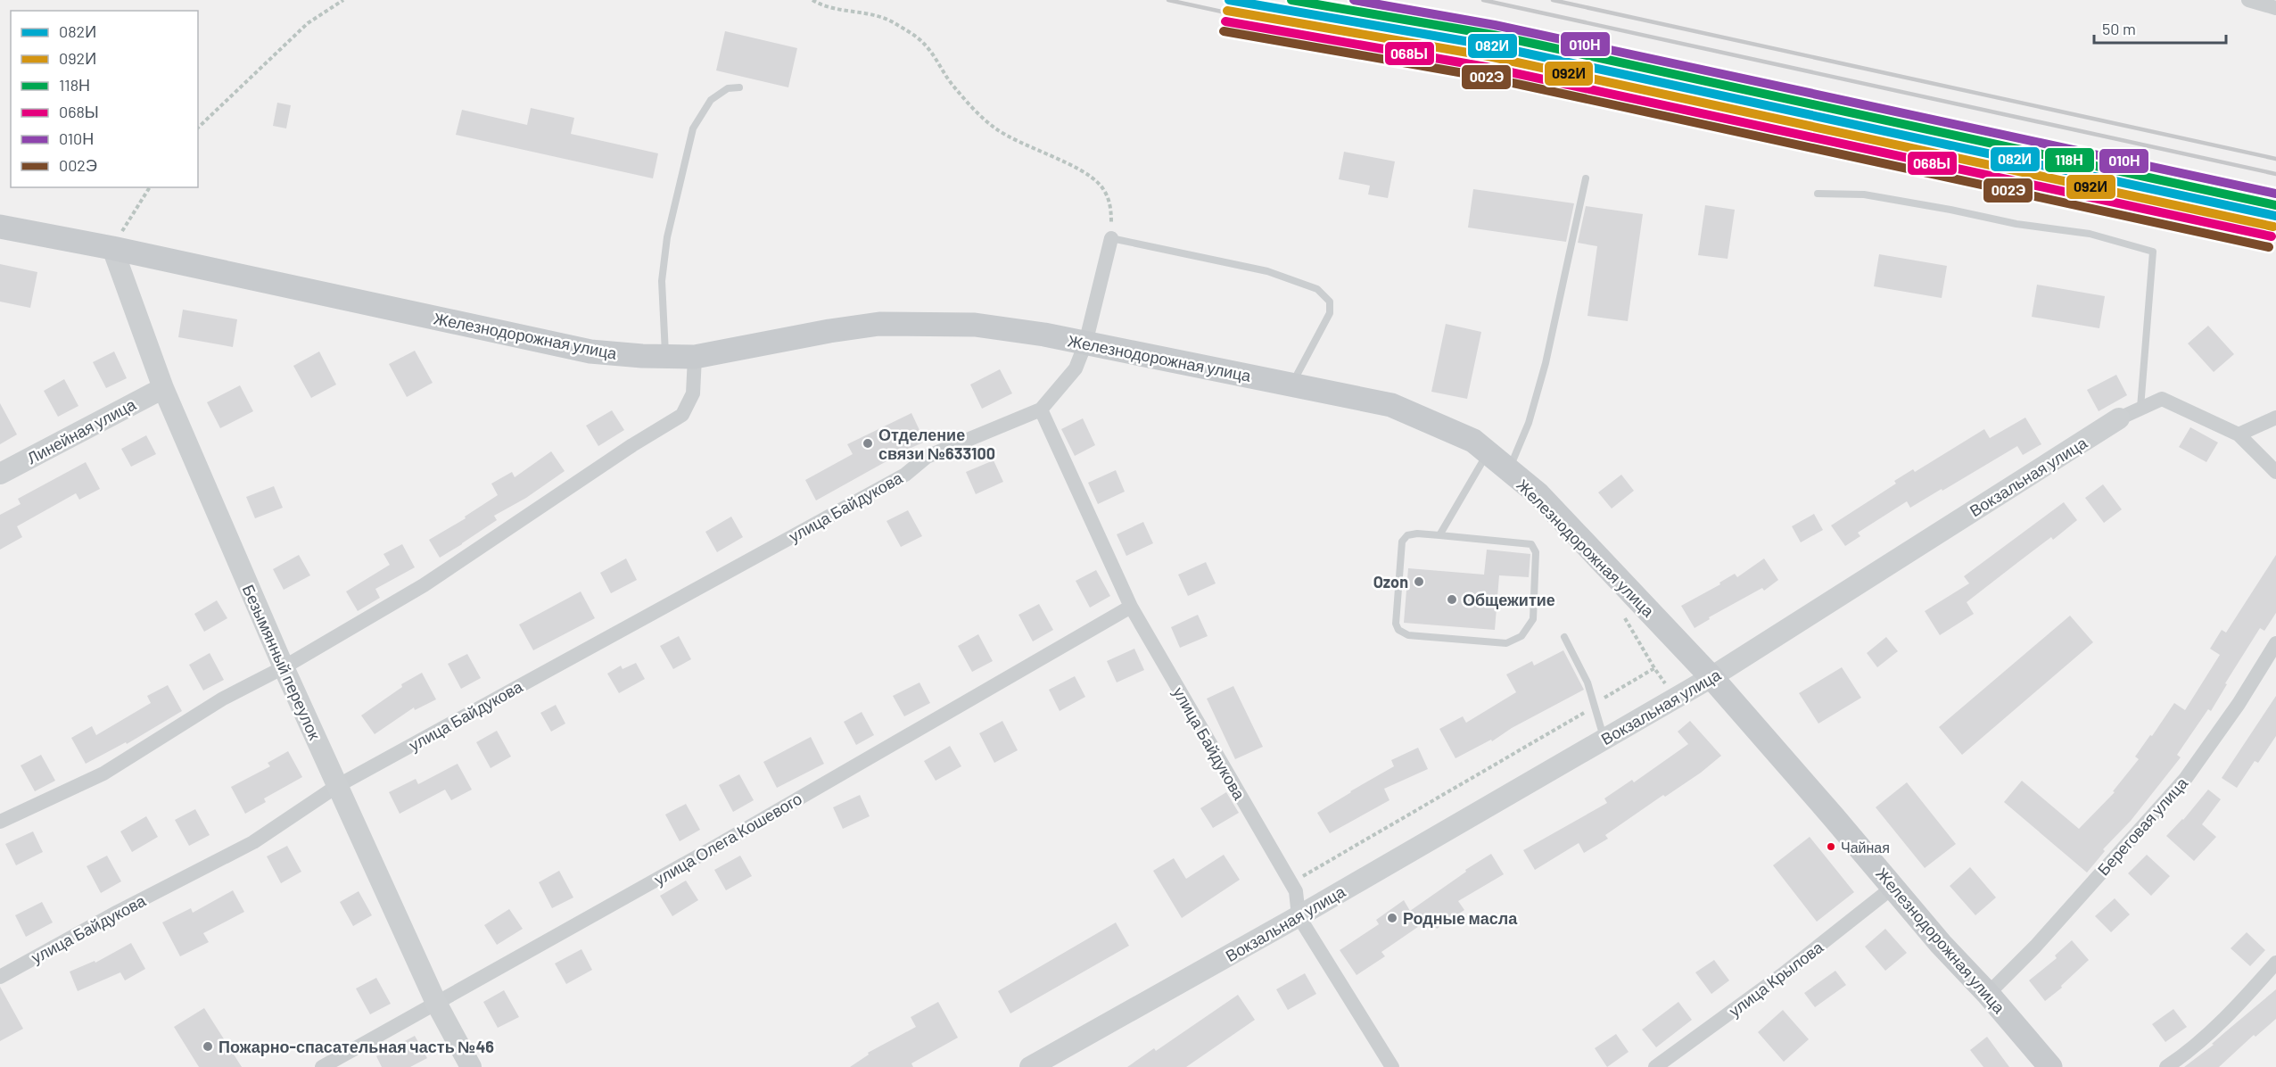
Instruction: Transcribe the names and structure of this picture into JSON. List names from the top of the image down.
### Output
{
  "streets": {
    "main road": ["Железнодорожная улица"],
    "street": [
      "Линейная улица",
      "Вокзальная улица",
      "улица Байдукова",
      "Безымянный переулок",
      "Береговая улица",
      "улица Олега Кошевого",
      "улица Крылова"
    ]
  },
  "crossings": [
    ["Железнодорожная улица", "Вокзальная улица"],
    ["Железнодорожная улица", "Безымянный переулок"],
    ["Железнодорожная улица", "Береговая улица"],
    ["Железнодорожная улица", "улица Крылова"],
    ["Линейная улица", "Безымянный переулок"],
    ["Вокзальная улица", "улица Байдукова"],
    ["улица Байдукова", "Безымянный переулок"],
    ["улица Байдукова", "улица Олега Кошевого"],
    ["Безымянный переулок", "улица Олега Кошевого"]
  ],
  "places": [
    "Отделение связи №633100",
    "Ozon",
    "Общежитие",
    "Чайная",
    "Родные масла",
    "Пожарно-спасательная часть №46"
  ],
  "lines": [
    "transit line 082И",
    "transit line 118Н",
    "transit line 010Н",
    "transit line 092И",
    "transit line 068Ы",
    "transit line 002Э"
  ],
  "legend": [
    "082И",
    "092И",
    "118Н",
    "068Ы",
    "010Н",
    "002Э"
  ],
  "scale_bar": "50 m"
}
